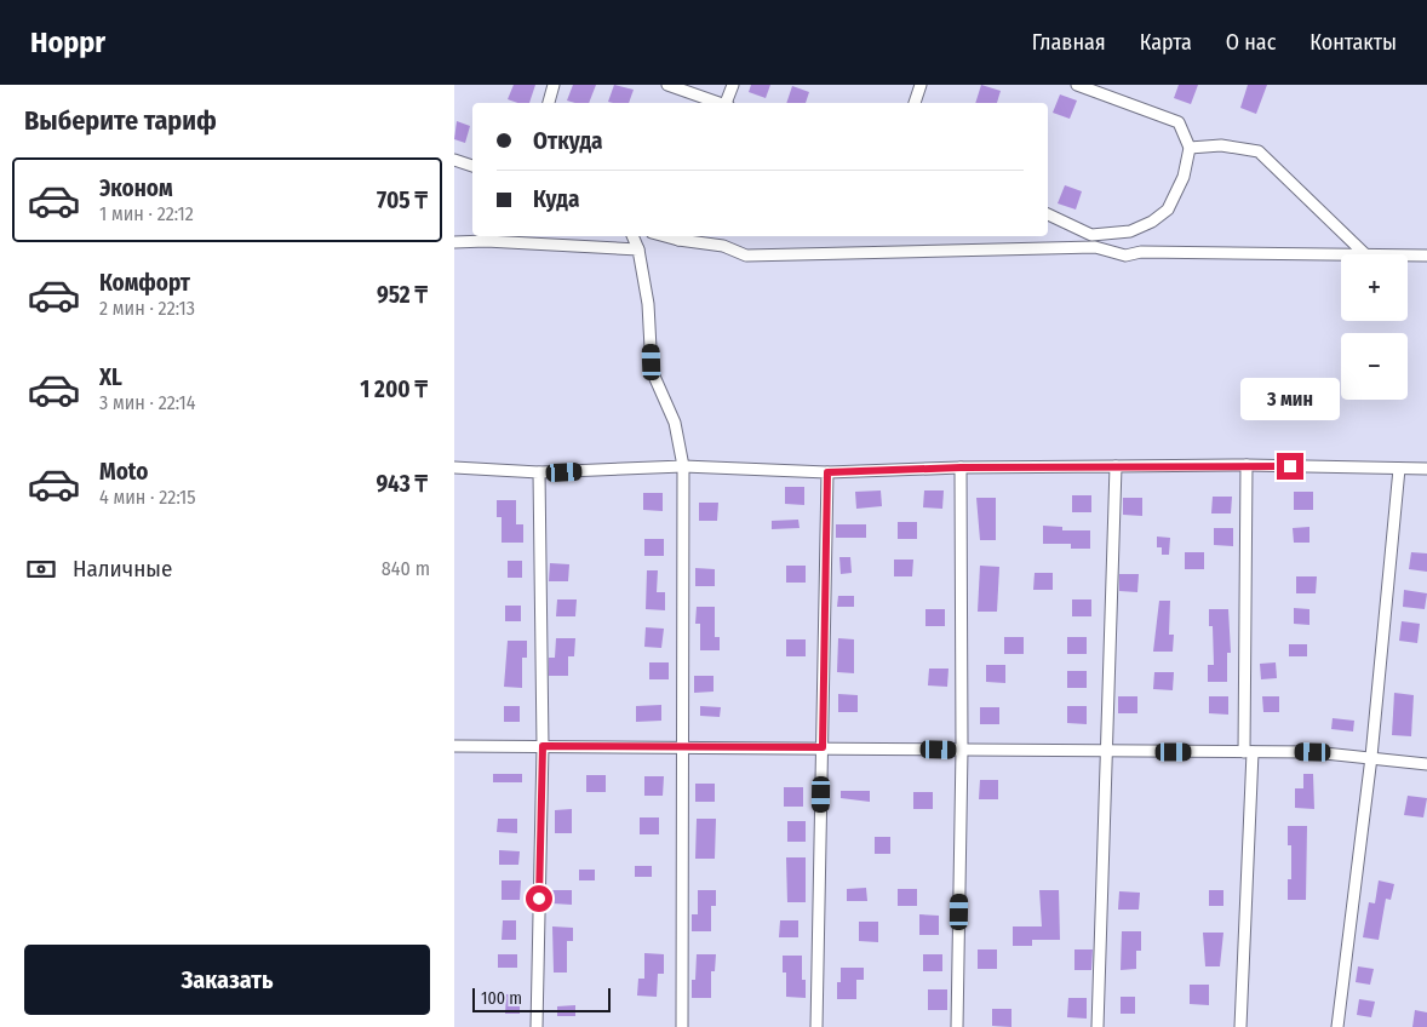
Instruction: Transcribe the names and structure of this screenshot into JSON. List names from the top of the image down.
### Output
{
  "scale_bar": "100 m",
  "page": {
    "header": "Hoppr",
    "nav": [
      "Главная",
      "Карта",
      "О нас",
      "Контакты"
    ],
    "heading": "Выберите тариф",
    "banner": ["Откуда", "Куда"],
    "list": [
      {
        "name": "Эконом",
        "note": "1 мин · 22:12",
        "value": "705 ₸"
      },
      {
        "name": "Комфорт",
        "note": "2 мин · 22:13",
        "value": "952 ₸"
      },
      {
        "name": "XL",
        "note": "3 мин · 22:14",
        "value": "1 200 ₸"
      },
      {
        "name": "Moto",
        "note": "4 мин · 22:15",
        "value": "943 ₸"
      }
    ],
    "map_buttons": ["+", "−"],
    "bubble": "3 мин",
    "pay": ["Наличные", "840 m"],
    "buttons": "Заказать",
    "scale": "100 m"
  }
}
